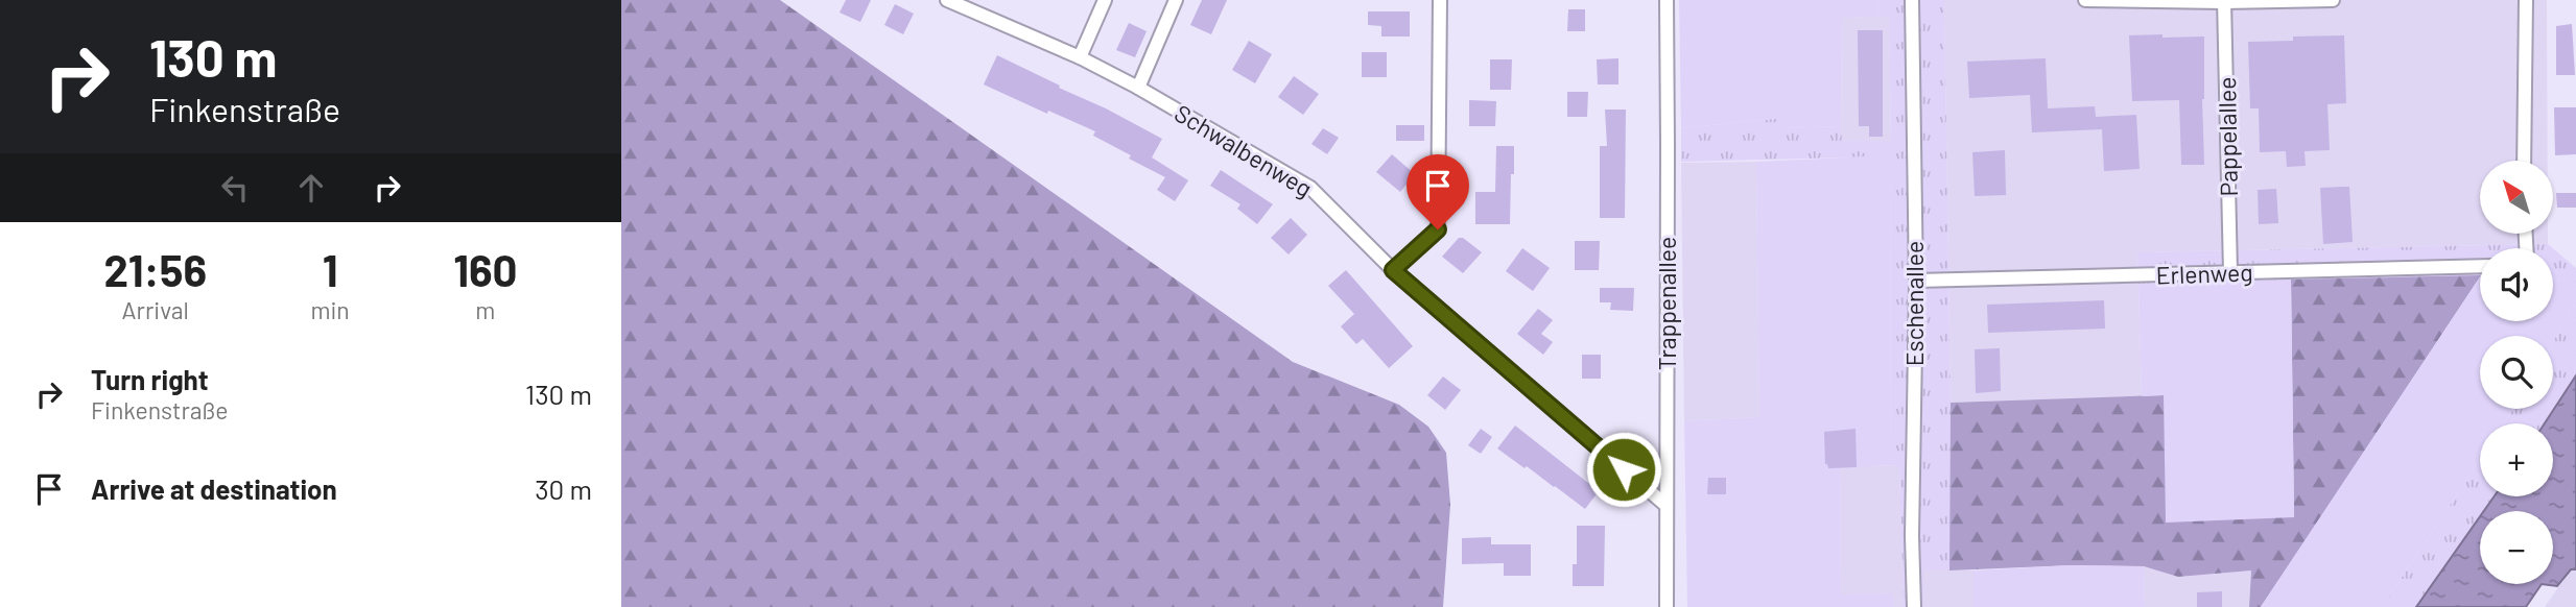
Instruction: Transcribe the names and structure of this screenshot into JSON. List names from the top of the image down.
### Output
{
  "streets": {
    "street": [
      "Pappelallee",
      "Schwalbenweg",
      "Erlenweg",
      "Trappenallee",
      "Eschenallee"
    ]
  },
  "crossings": [
    ["Pappelallee", "Erlenweg"],
    ["Schwalbenweg", "Trappenallee"],
    ["Erlenweg", "Eschenallee"]
  ],
  "north": "top left",
  "page": {
    "turn": ["130 m", "Finkenstraße"],
    "map_buttons": ["+", "−"],
    "eta": [
      "21:56",
      "Arrival",
      "1",
      "min",
      "160",
      "m"
    ],
    "list": [
      {
        "name": "Turn right",
        "note": "Finkenstraße",
        "value": "130 m"
      },
      {
        "name": "Arrive at destination",
        "value": "30 m"
      }
    ]
  }
}
